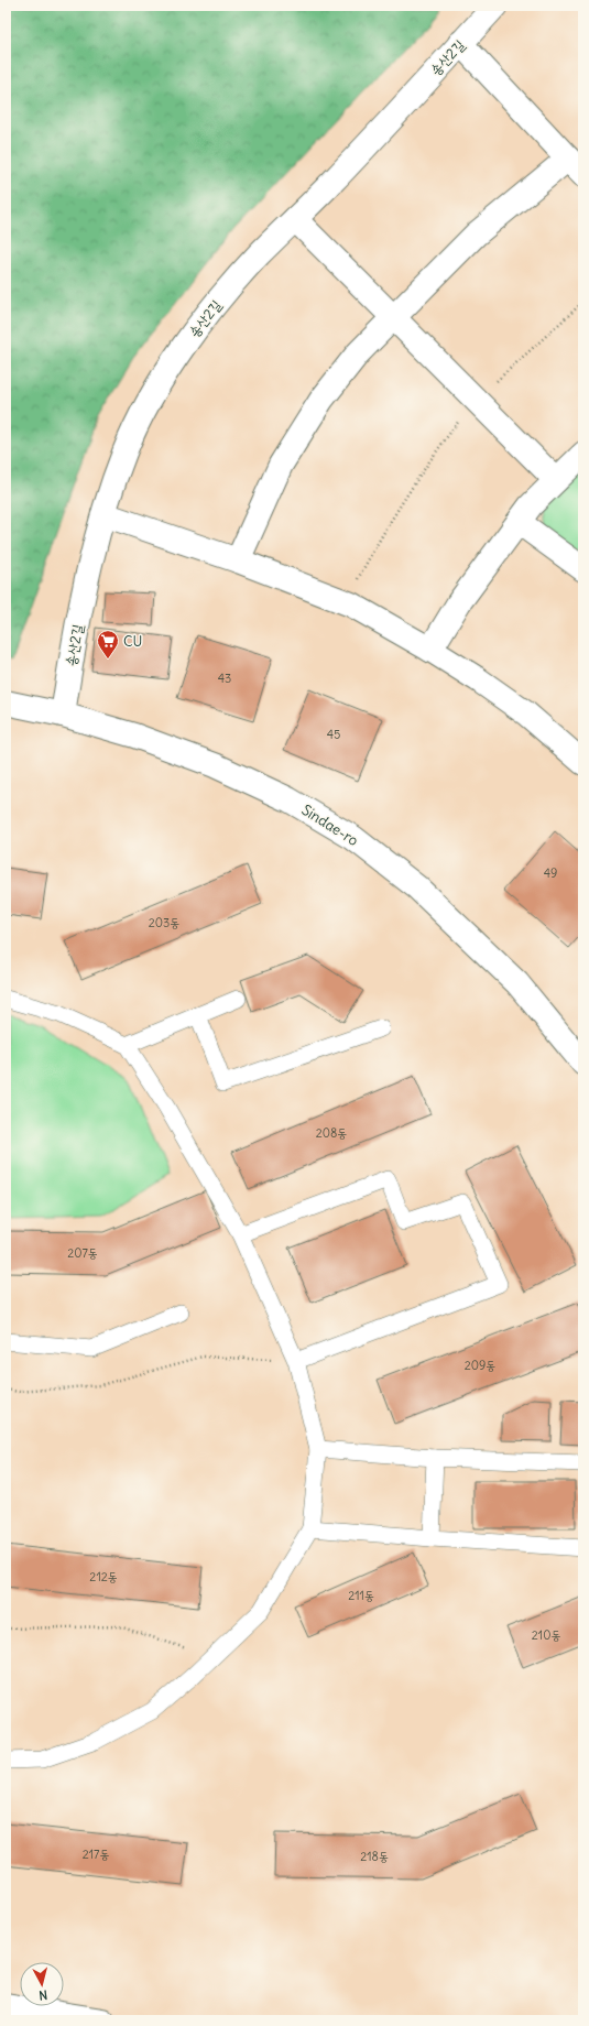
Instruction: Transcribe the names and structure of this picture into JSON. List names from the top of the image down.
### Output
{
  "streets": {
    "street": ["송산2길", "Sindae-ro"]
  },
  "crossings": [
    ["송산2길", "Sindae-ro"]
  ],
  "places": {
    "supermarket": ["CU"]
  },
  "house_numbers": [
    "43",
    "45",
    "49",
    "203동",
    "208동",
    "207동",
    "209동",
    "212동",
    "211동",
    "210동",
    "217동",
    "218동"
  ],
  "north": "bottom"
}
